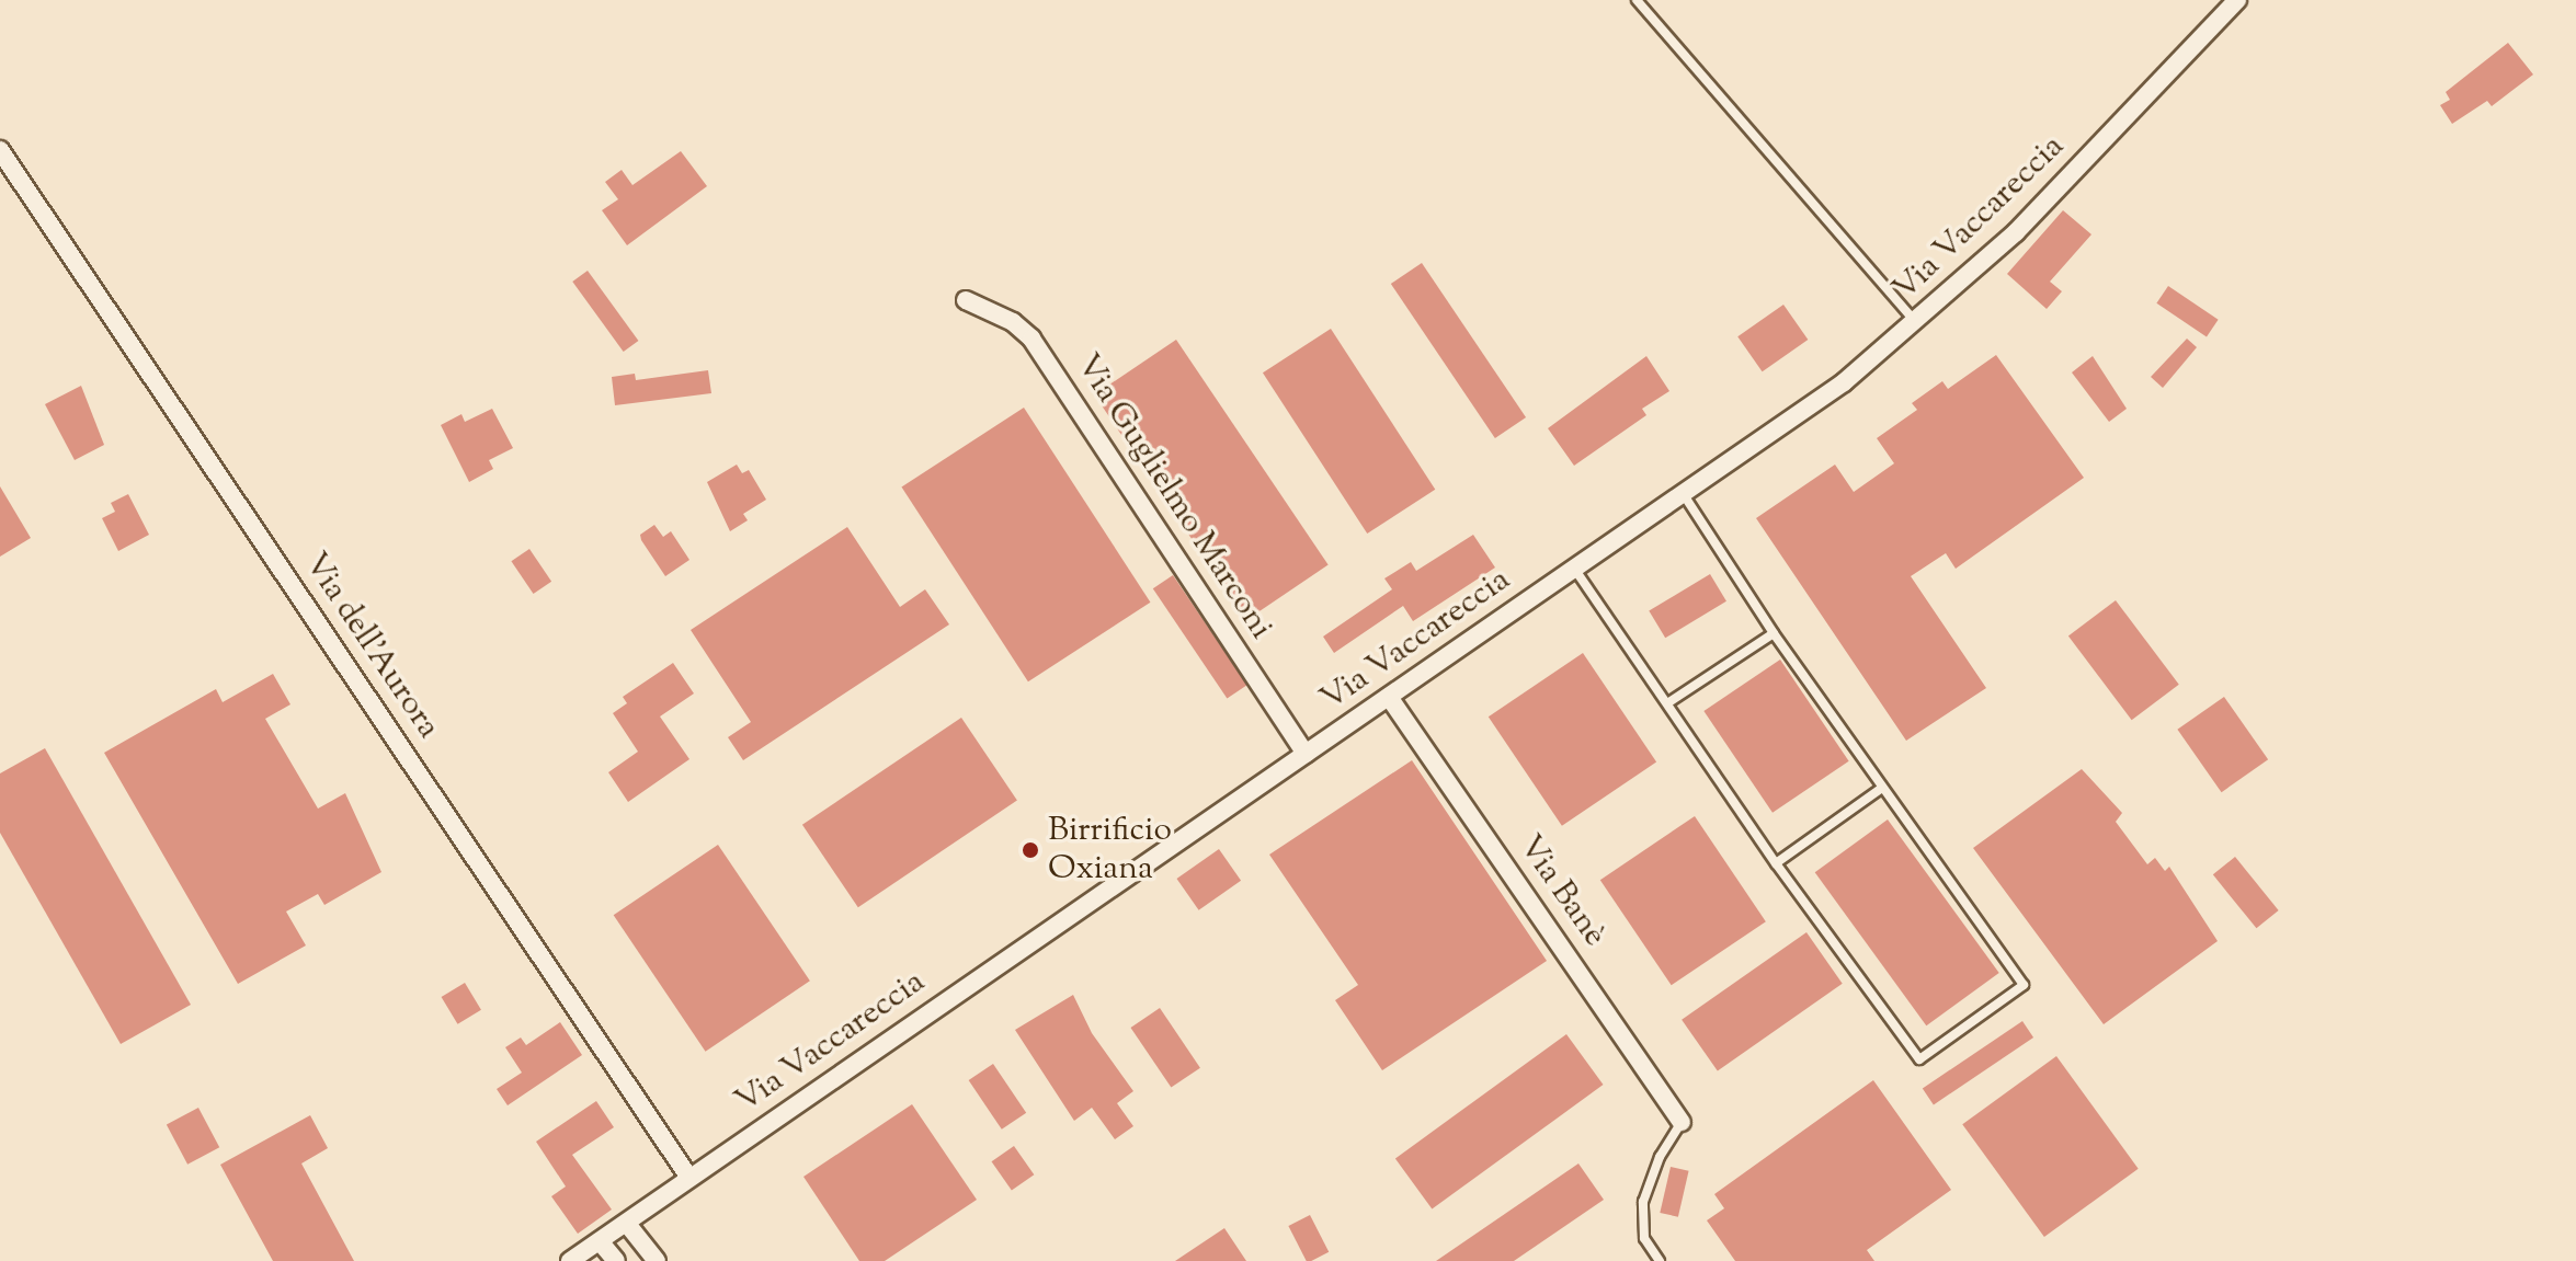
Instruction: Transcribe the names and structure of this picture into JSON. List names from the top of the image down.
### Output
{
  "streets": {
    "street": [
      "Via Vaccareccia",
      "Via Guglielmo Marconi",
      "Via dell'Aurora",
      "Via Banè"
    ]
  },
  "crossings": [
    ["Via Vaccareccia", "Via Guglielmo Marconi"],
    ["Via Vaccareccia", "Via dell'Aurora"],
    ["Via Vaccareccia", "Via Banè"]
  ],
  "places": ["Birrificio Oxiana"]
}
